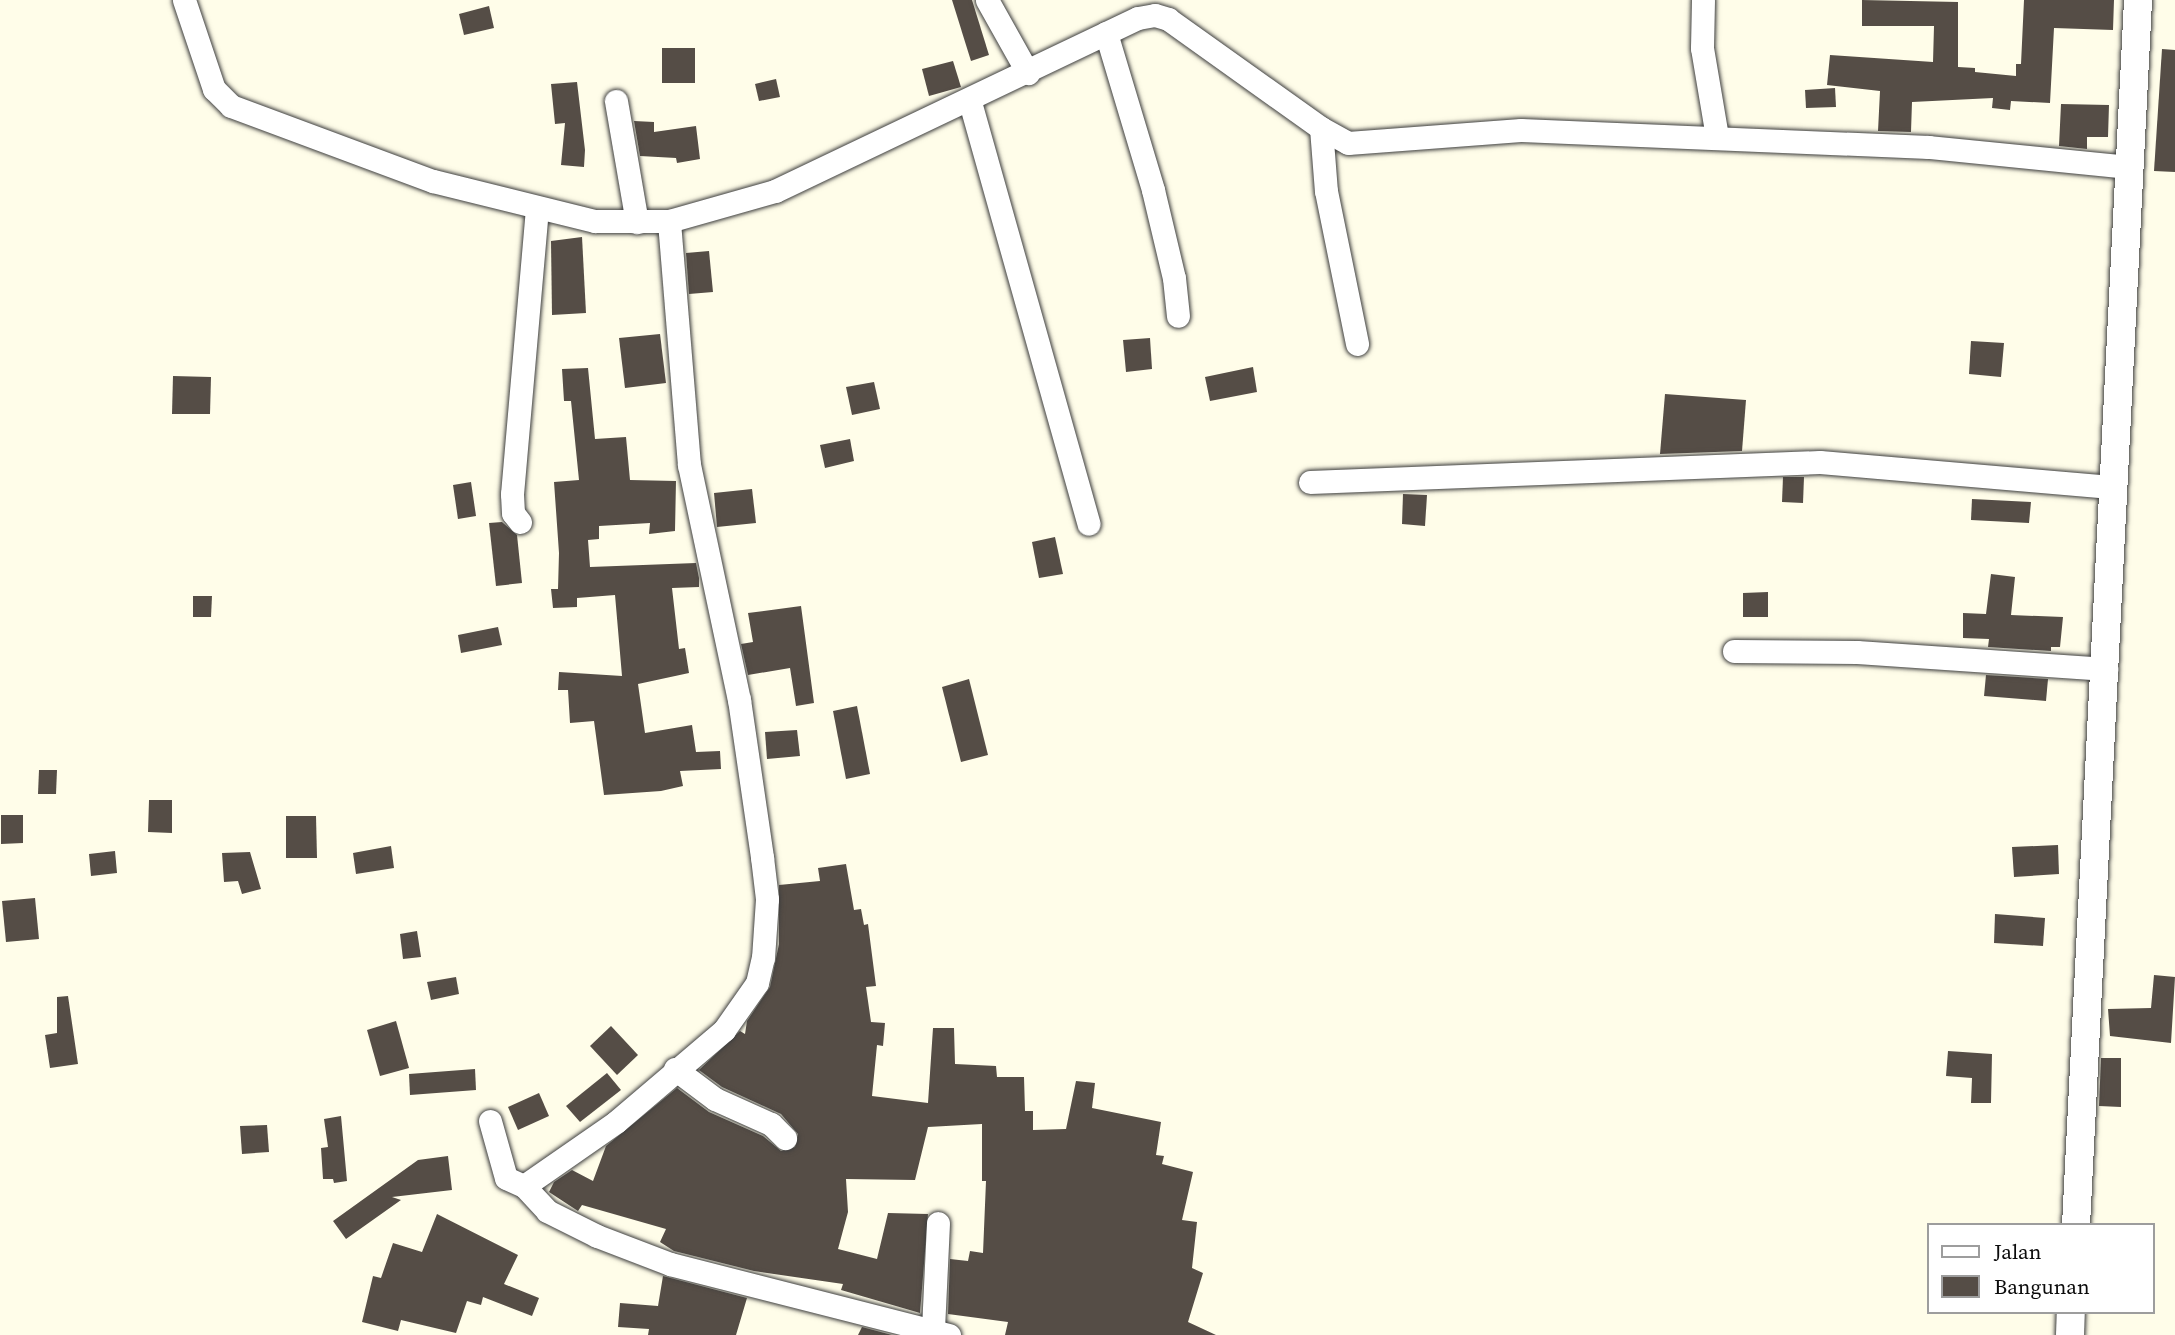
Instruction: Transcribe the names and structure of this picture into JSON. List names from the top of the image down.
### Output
{
  "legend": ["Jalan", "Bangunan"]
}
